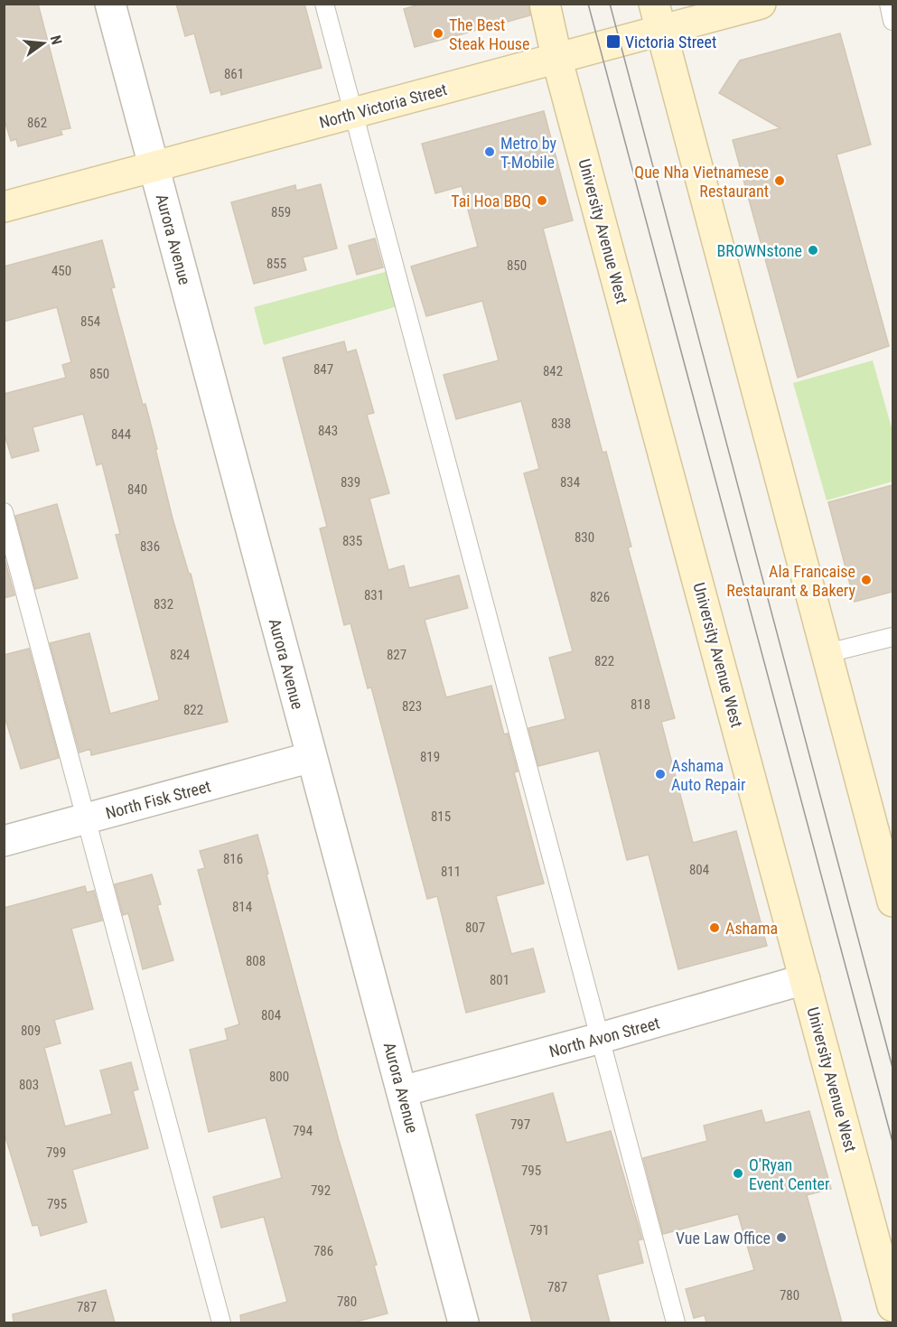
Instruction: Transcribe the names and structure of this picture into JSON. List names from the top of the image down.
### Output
{
  "streets": {
    "main road": ["North Victoria Street", "University Avenue West"],
    "street": ["Aurora Avenue", "North Fisk Street", "North Avon Street"]
  },
  "crossings": [
    ["North Victoria Street", "University Avenue West"],
    ["North Victoria Street", "Aurora Avenue"],
    ["University Avenue West", "North Avon Street"],
    ["Aurora Avenue", "North Fisk Street"],
    ["Aurora Avenue", "North Avon Street"]
  ],
  "places": {
    "other": [
      "The Best Steak House",
      "Metro by T-Mobile",
      "Que Nha Vietnamese Restaurant",
      "Tai Hoa BBQ",
      "BROWNstone",
      "Ala Francaise Restaurant & Bakery",
      "Ashama Auto Repair",
      "Ashama",
      "O'Ryan Event Center",
      "Vue Law Office"
    ],
    "transit": ["Victoria Street"]
  },
  "house_numbers": [
    "861",
    "862",
    "859",
    "855",
    "850",
    "450",
    "854",
    "847",
    "842",
    "850",
    "838",
    "843",
    "844",
    "839",
    "834",
    "840",
    "830",
    "835",
    "836",
    "831",
    "826",
    "832",
    "824",
    "827",
    "822",
    "818",
    "823",
    "822",
    "819",
    "815",
    "816",
    "804",
    "811",
    "814",
    "807",
    "808",
    "801",
    "804",
    "809",
    "800",
    "803",
    "797",
    "794",
    "799",
    "795",
    "792",
    "795",
    "791",
    "786",
    "787",
    "780",
    "780",
    "787"
  ],
  "north": "right"
}
